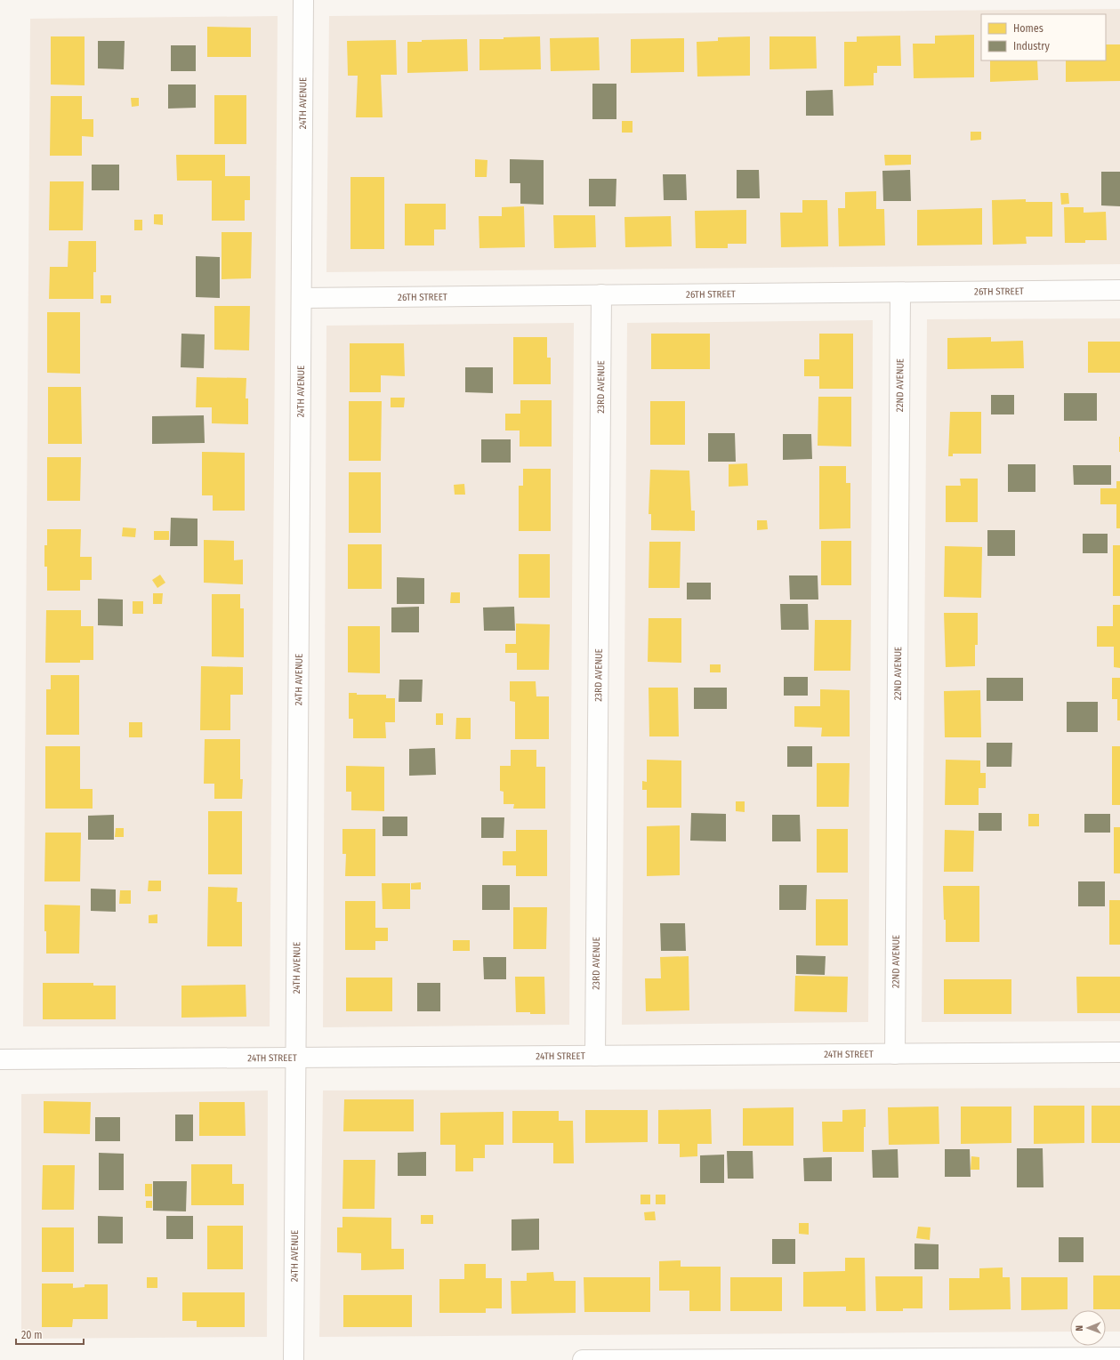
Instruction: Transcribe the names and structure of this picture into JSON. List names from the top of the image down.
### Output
{
  "streets": {
    "street": [
      "24TH AVENUE",
      "26TH STREET",
      "22ND AVENUE",
      "23RD AVENUE",
      "24TH STREET"
    ]
  },
  "crossings": [
    ["24TH AVENUE", "26TH STREET"],
    ["24TH AVENUE", "24TH STREET"],
    ["26TH STREET", "22ND AVENUE"],
    ["26TH STREET", "23RD AVENUE"],
    ["22ND AVENUE", "24TH STREET"],
    ["23RD AVENUE", "24TH STREET"]
  ],
  "legend": ["Homes", "Industry"],
  "scale_bar": "20 m",
  "north": "left"
}
